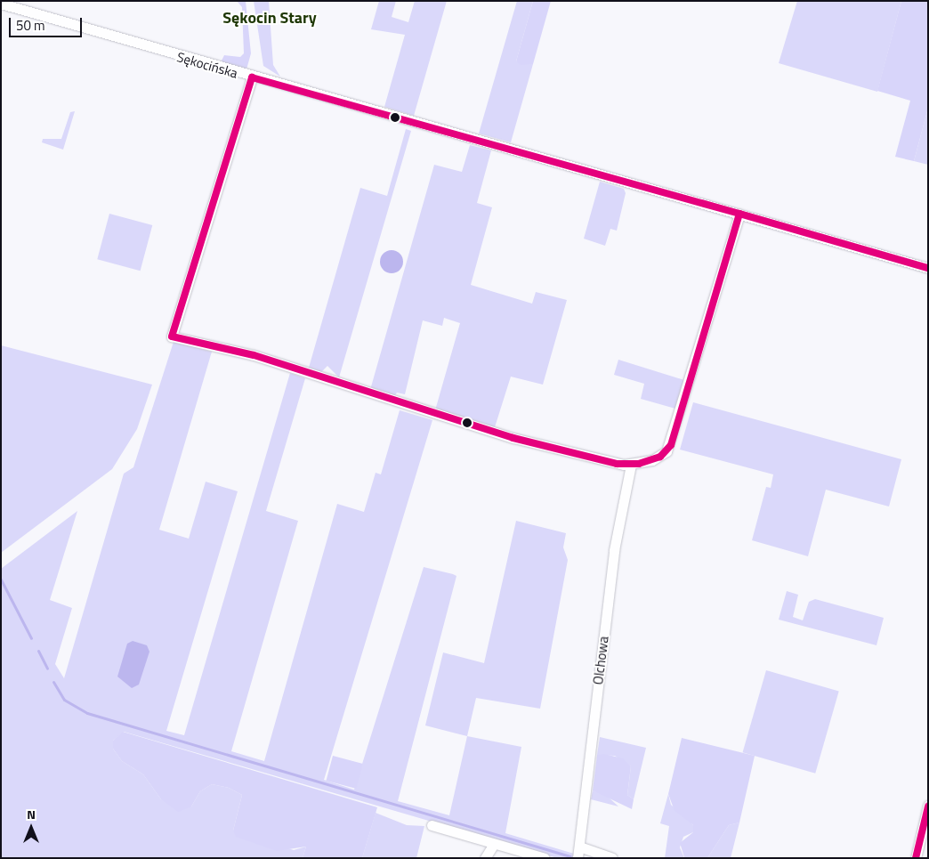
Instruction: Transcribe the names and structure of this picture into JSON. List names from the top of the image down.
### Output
{
  "streets": {
    "street": ["Sękocińska", "Olchowa"]
  },
  "districts": ["Sękocin Stary"],
  "scale_bar": "50 m",
  "north": "top"
}
